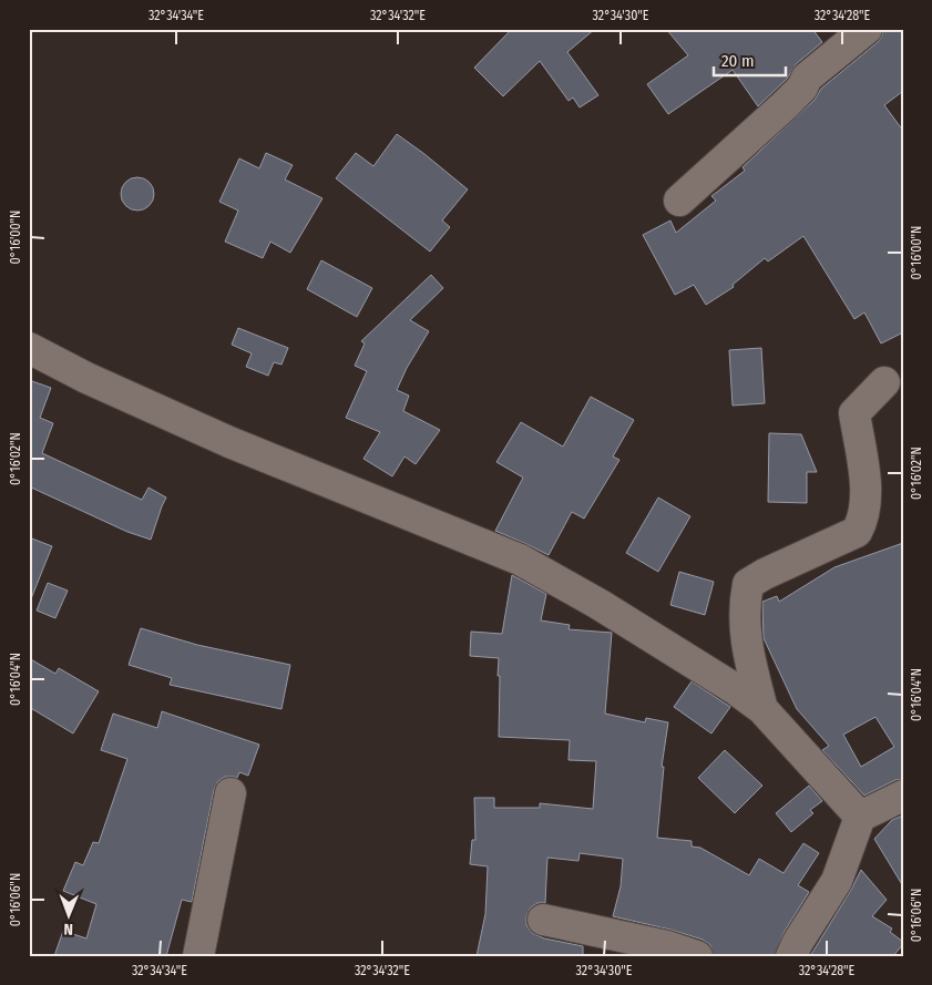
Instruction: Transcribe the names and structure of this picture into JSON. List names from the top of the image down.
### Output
{
  "scale_bar": "20 m",
  "north": "bottom",
  "coordinates": [
    "32°34'34\"E",
    "32°34'32\"E",
    "32°34'30\"E",
    "32°34'28\"E",
    "0°16'00\"N",
    "0°16'02\"N",
    "0°16'04\"N",
    "0°16'06\"N"
  ]
}
